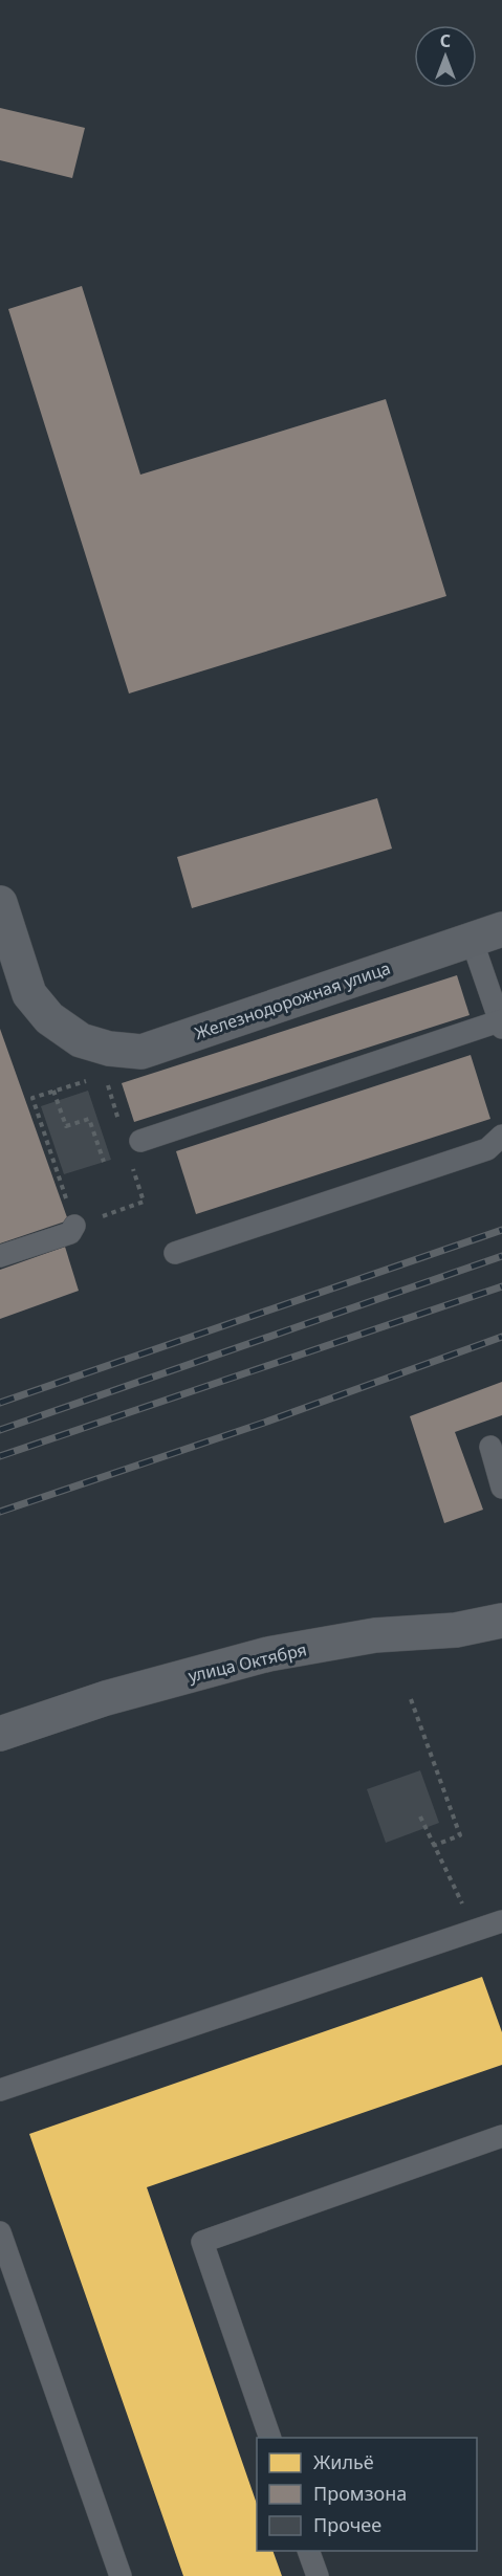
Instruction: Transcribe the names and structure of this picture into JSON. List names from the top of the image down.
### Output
{
  "streets": {
    "street": ["Железнодорожная улица", "улица Октября"]
  },
  "legend": ["Жильё", "Промзона", "Прочее"],
  "north": "top"
}
